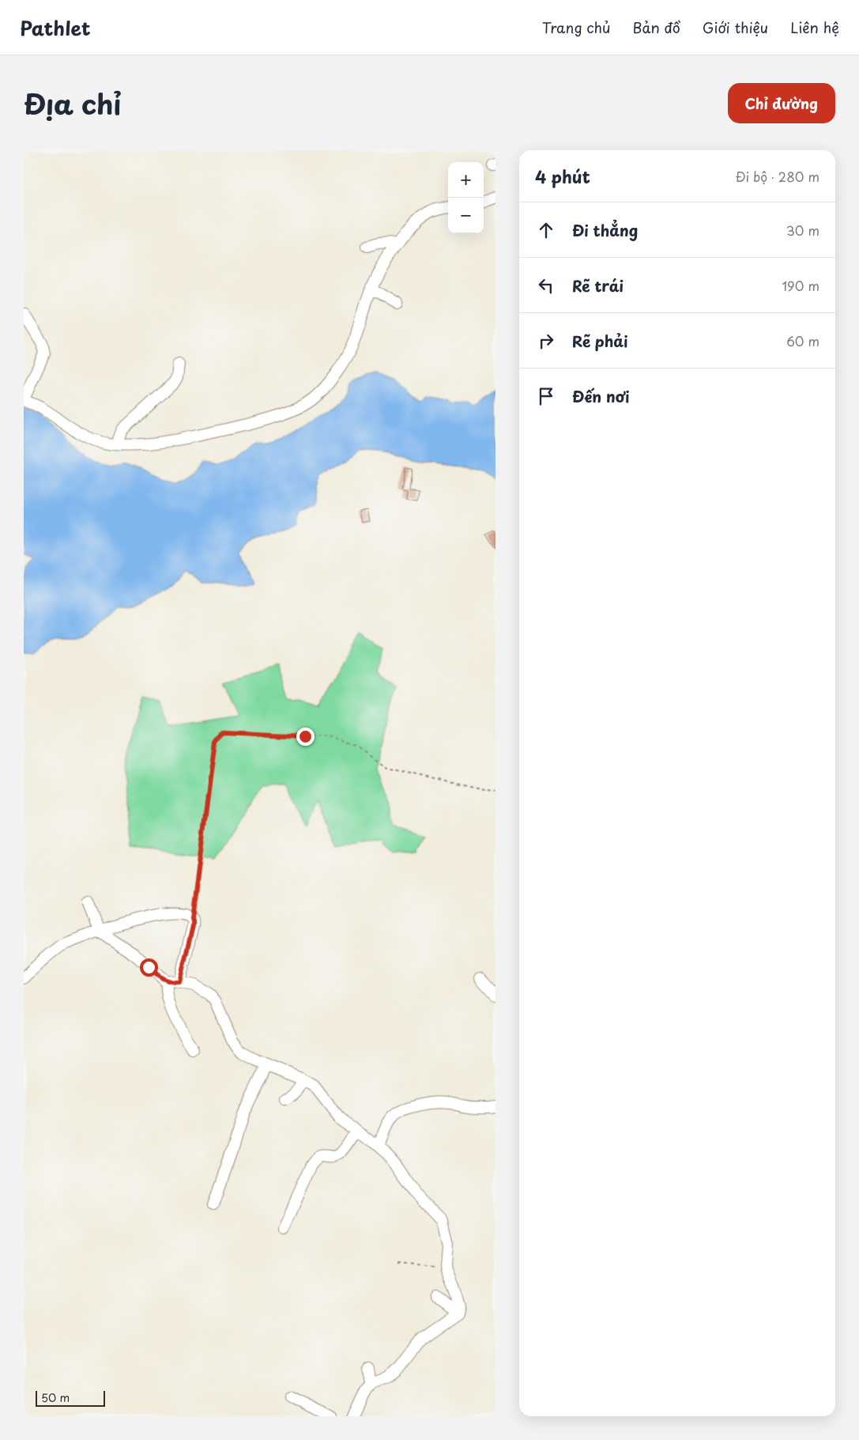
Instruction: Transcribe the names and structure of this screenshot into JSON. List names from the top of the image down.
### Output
{
  "scale_bar": "50 m",
  "page": {
    "header": "Pathlet",
    "nav": [
      "Trang chủ",
      "Bản đồ",
      "Giới thiệu",
      "Liên hệ"
    ],
    "title": "Địa chỉ",
    "buttons": "Chỉ đường",
    "heading": ["4 phút", "Đi bộ · 280 m"],
    "map_buttons": ["+", "−"],
    "list": [
      ["Đi thẳng", "30 m"],
      ["Rẽ trái", "190 m"],
      ["Rẽ phải", "60 m"],
      "Đến nơi"
    ],
    "scale": "50 m"
  }
}
